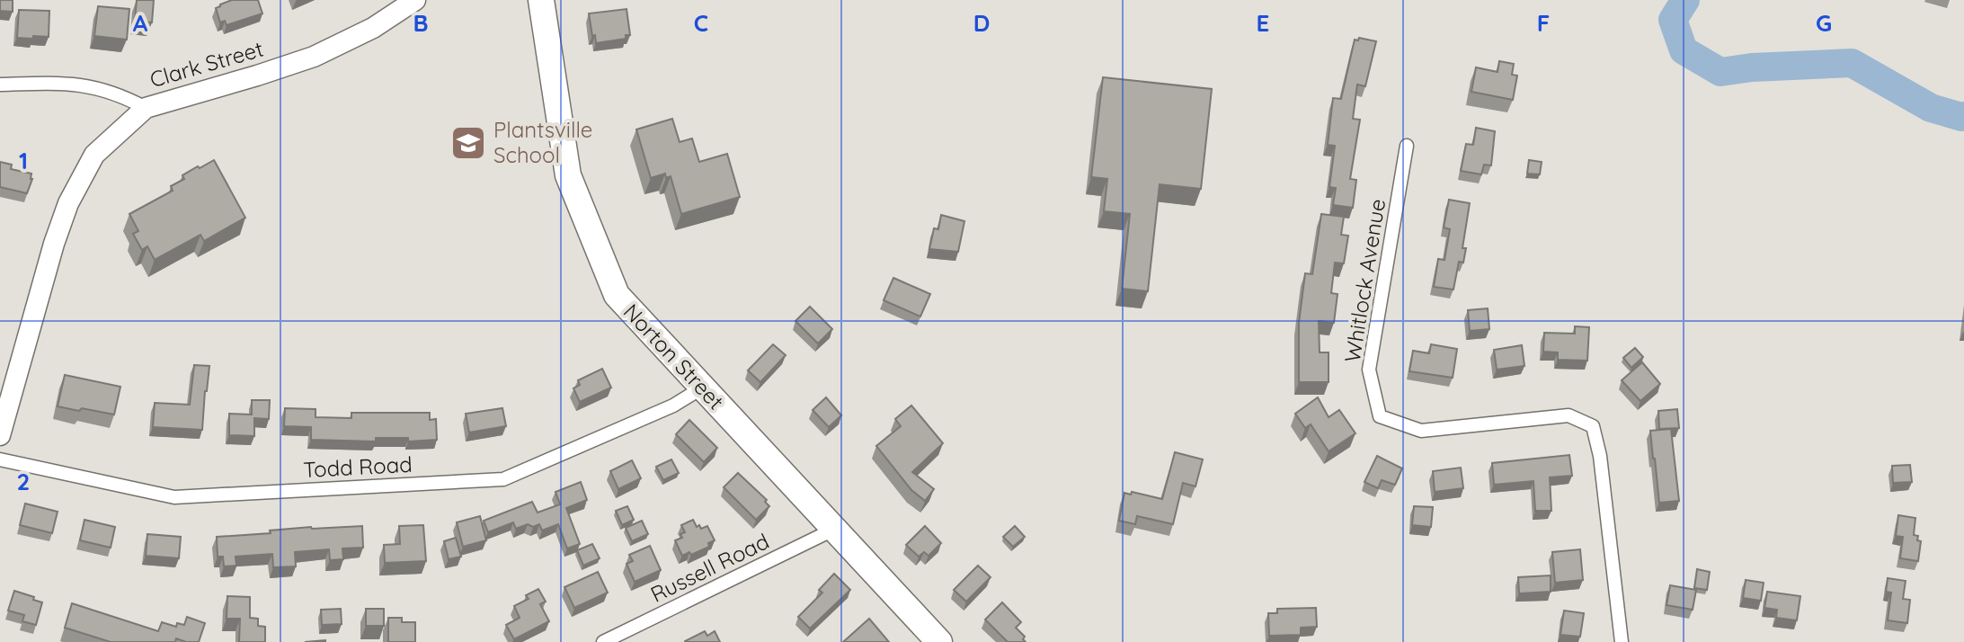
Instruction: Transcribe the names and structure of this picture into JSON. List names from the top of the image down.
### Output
{
  "streets": {
    "highway": ["Norton Street"],
    "main road": ["Clark Street"],
    "street": ["Whitlock Avenue", "Todd Road", "Russell Road"]
  },
  "crossings": [
    ["Norton Street", "Todd Road"],
    ["Norton Street", "Russell Road"]
  ],
  "places": {
    "school or university": ["Plantsville School"]
  },
  "grid": {
    "columns": [
      "A",
      "B",
      "C",
      "D",
      "E",
      "F",
      "G"
    ],
    "rows": ["1", "2"]
  }
}
